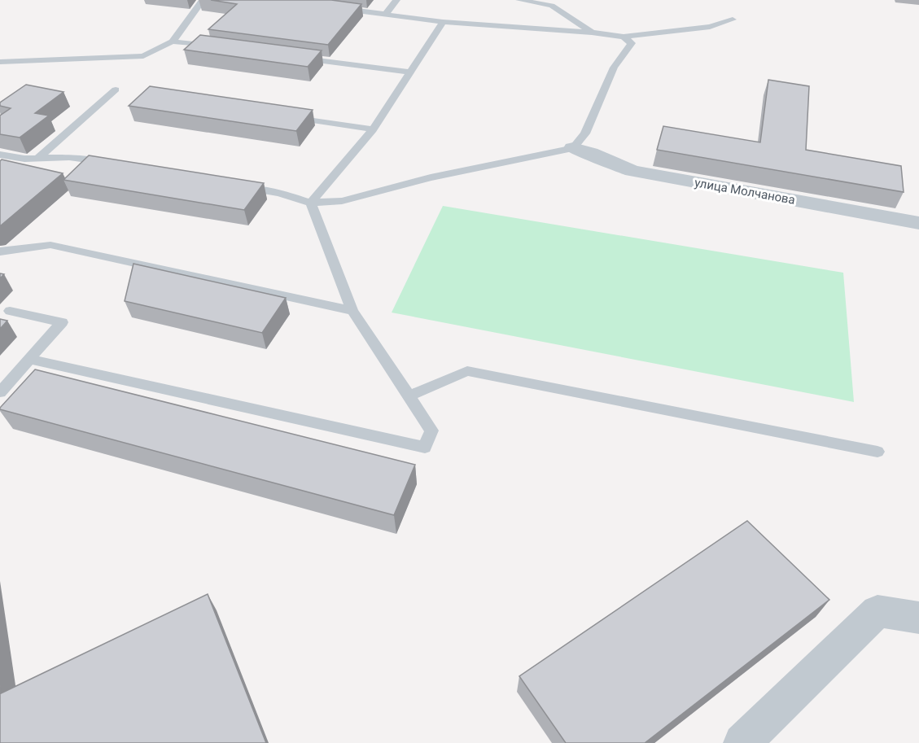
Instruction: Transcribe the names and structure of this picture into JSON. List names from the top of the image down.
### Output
{
  "streets": {
    "street": ["улица Молчанова"]
  }
}
